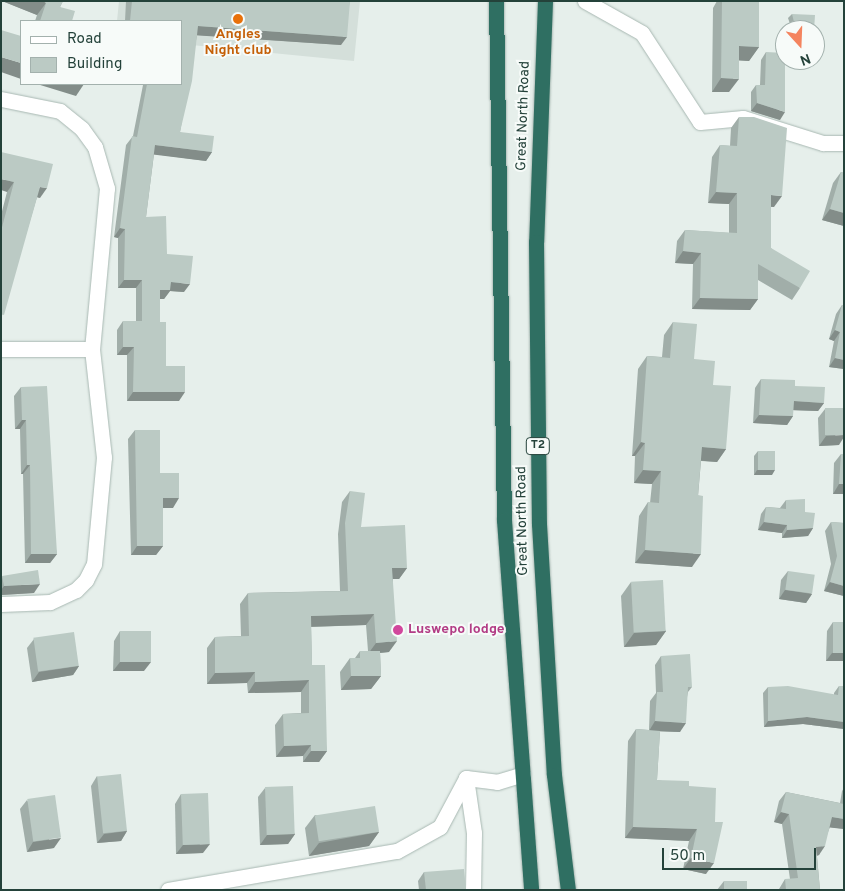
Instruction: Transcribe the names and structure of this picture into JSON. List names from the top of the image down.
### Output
{
  "streets": {
    "highway": ["Great North Road", "T2"]
  },
  "places": ["Angles Night club", "Luswepo lodge"],
  "legend": ["Road", "Building"],
  "scale_bar": "50 m",
  "north": "bottom"
}
